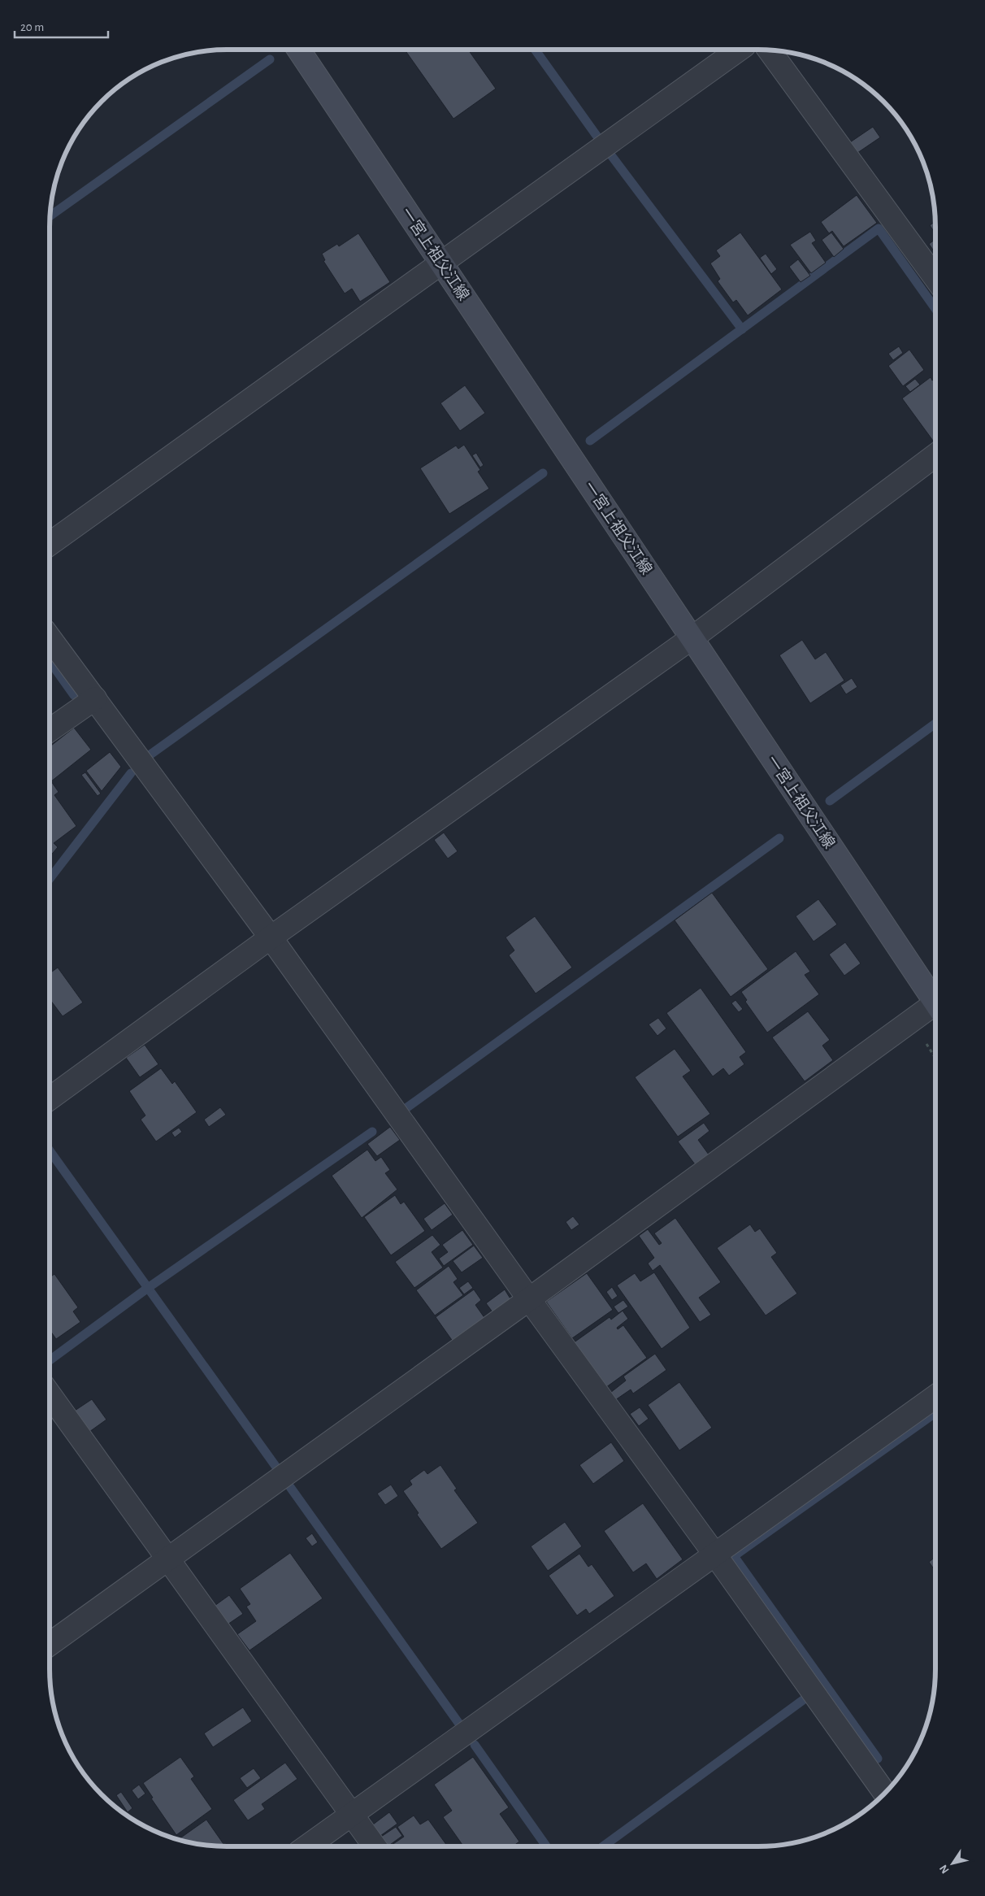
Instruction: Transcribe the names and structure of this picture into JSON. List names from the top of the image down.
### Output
{
  "streets": {
    "main road": ["一宮上祖父江線"]
  },
  "scale_bar": "20 m",
  "north": "bottom left"
}
